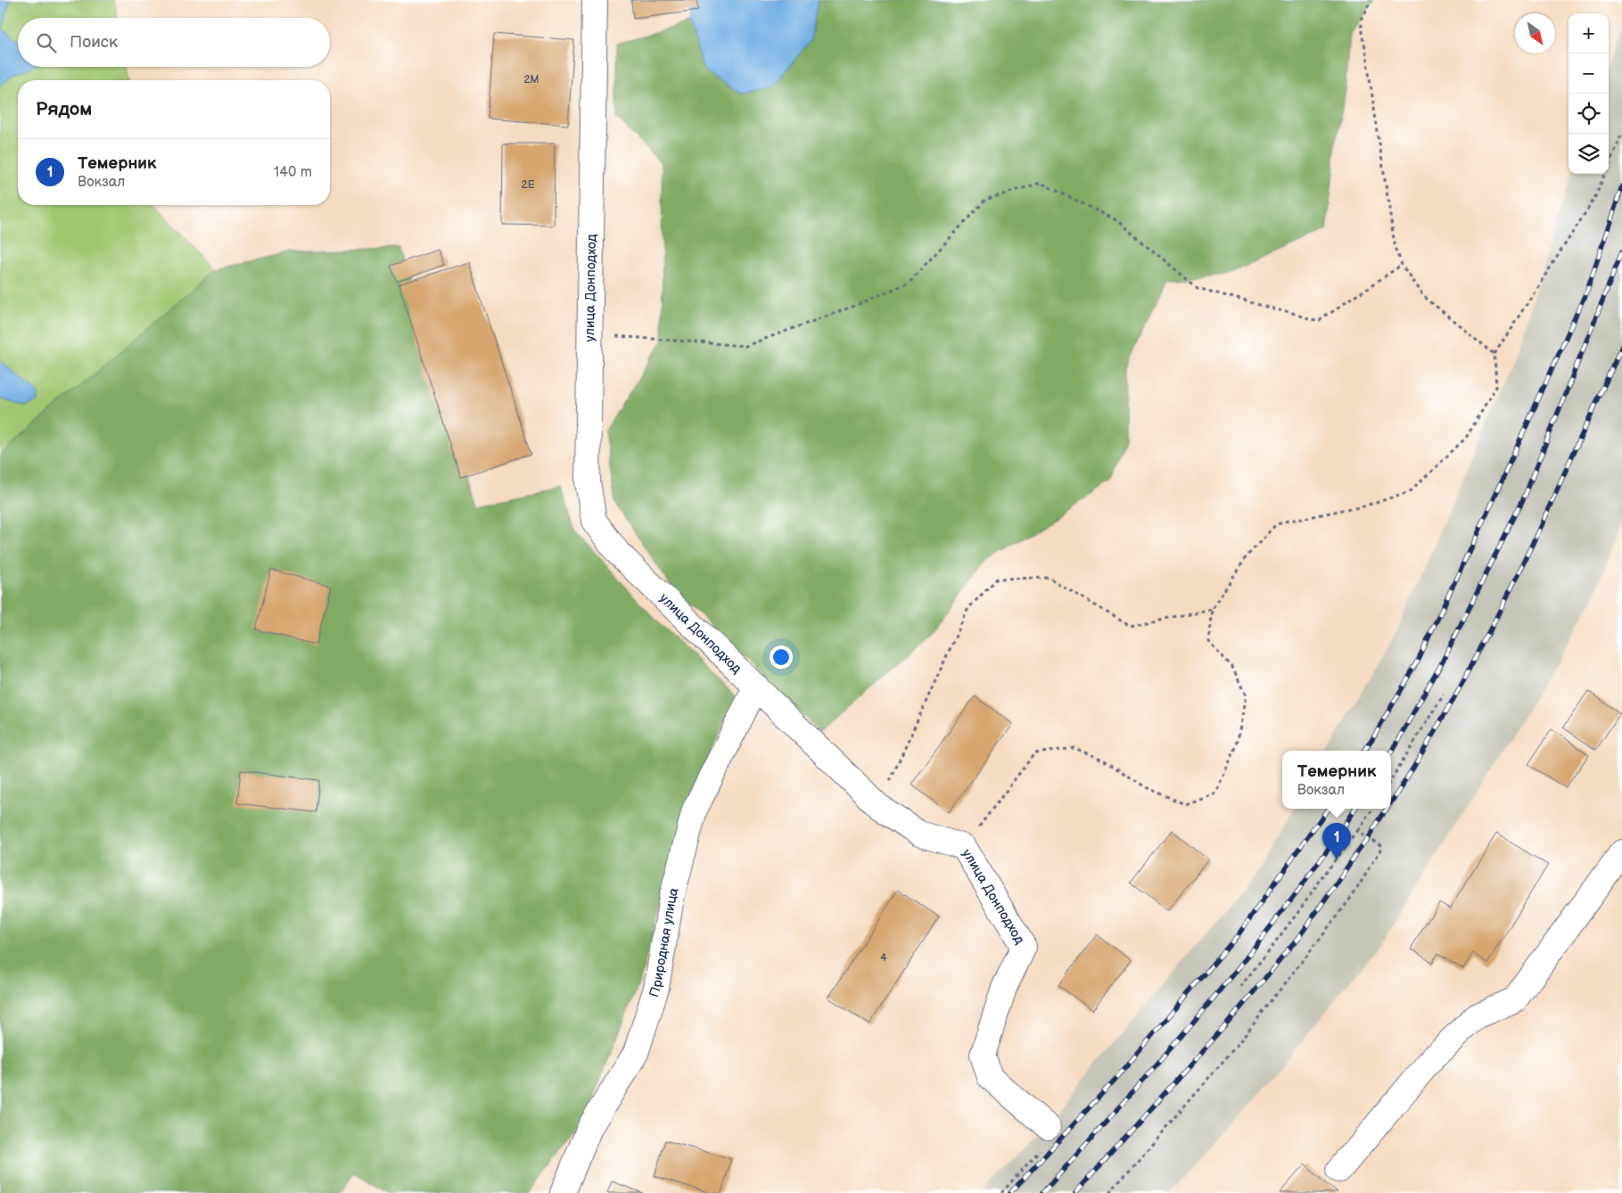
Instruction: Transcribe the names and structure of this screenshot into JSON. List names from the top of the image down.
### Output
{
  "streets": {
    "street": ["улица Донподход", "Природная улица"]
  },
  "crossings": [
    ["улица Донподход", "Природная улица"]
  ],
  "house_numbers": ["2М", "2Е", "4"],
  "north": "bottom right",
  "page": {
    "map_buttons": ["+", "−"],
    "search": "Поиск",
    "heading": "Рядом",
    "list": [
      {
        "mark": "1",
        "name": "Темерник",
        "note": "Вокзал",
        "value": "140 m"
      }
    ],
    "popup": ["Темерник", "Вокзал"],
    "pins": "1"
  }
}
